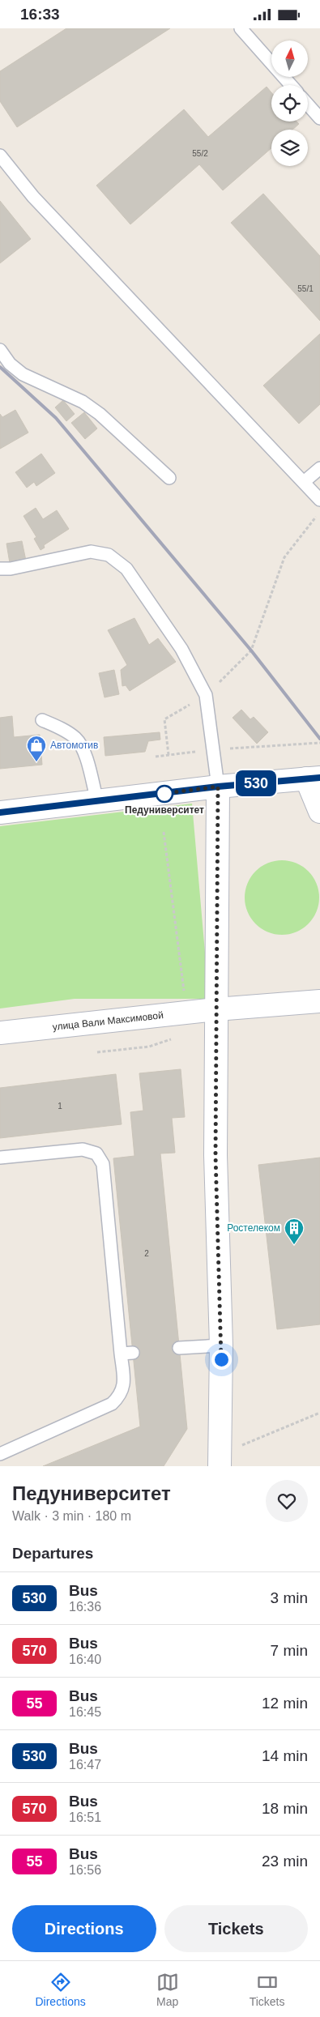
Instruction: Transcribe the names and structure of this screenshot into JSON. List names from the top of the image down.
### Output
{
  "streets": {
    "main road": ["улица Вали Максимовой"]
  },
  "places": {
    "shop": ["Автомотив"],
    "other": ["Педуниверситет"],
    "building": ["Ростелеком"]
  },
  "lines": ["bus line 530"],
  "house_numbers": [
    "55/2",
    "55/1",
    "1",
    "2"
  ],
  "north": "top",
  "page": {
    "status": "16:33",
    "on_map": "530",
    "heading": [
      ["Педуниверситет", "Walk · 3 min · 180 m"],
      "Departures"
    ],
    "list": [
      {
        "mark": "530",
        "name": "Bus",
        "note": "16:36",
        "value": "3 min"
      },
      {
        "mark": "570",
        "name": "Bus",
        "note": "16:40",
        "value": "7 min"
      },
      {
        "mark": "55",
        "name": "Bus",
        "note": "16:45",
        "value": "12 min"
      },
      {
        "mark": "530",
        "name": "Bus",
        "note": "16:47",
        "value": "14 min"
      },
      {
        "mark": "570",
        "name": "Bus",
        "note": "16:51",
        "value": "18 min"
      },
      {
        "mark": "55",
        "name": "Bus",
        "note": "16:56",
        "value": "23 min"
      }
    ],
    "buttons": ["Directions", "Tickets"],
    "tabs": ["Directions", "Map", "Tickets"]
  }
}
